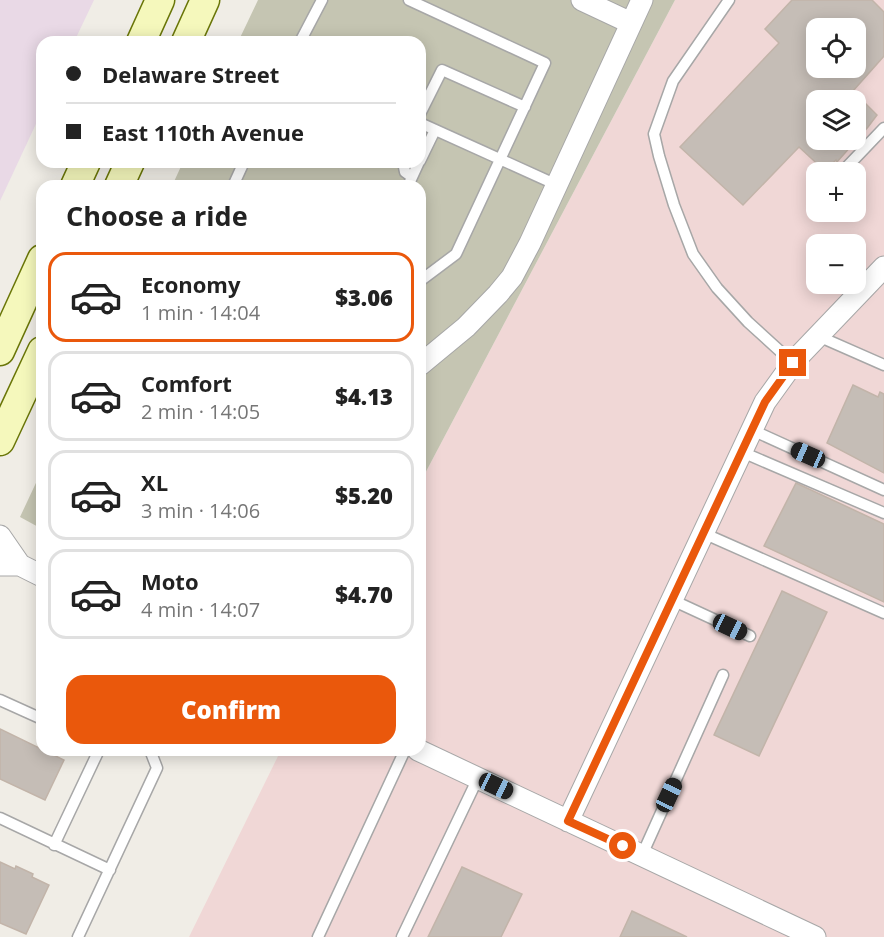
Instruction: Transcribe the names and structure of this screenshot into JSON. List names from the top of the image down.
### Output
{
  "page": {
    "map_buttons": ["+", "−"],
    "banner": ["Delaware Street", "East 110th Avenue"],
    "heading": "Choose a ride",
    "list": [
      {
        "name": "Economy",
        "note": "1 min · 14:04",
        "value": "$3.06"
      },
      {
        "name": "Comfort",
        "note": "2 min · 14:05",
        "value": "$4.13"
      },
      {
        "name": "XL",
        "note": "3 min · 14:06",
        "value": "$5.20"
      },
      {
        "name": "Moto",
        "note": "4 min · 14:07",
        "value": "$4.70"
      }
    ],
    "buttons": "Confirm"
  }
}
